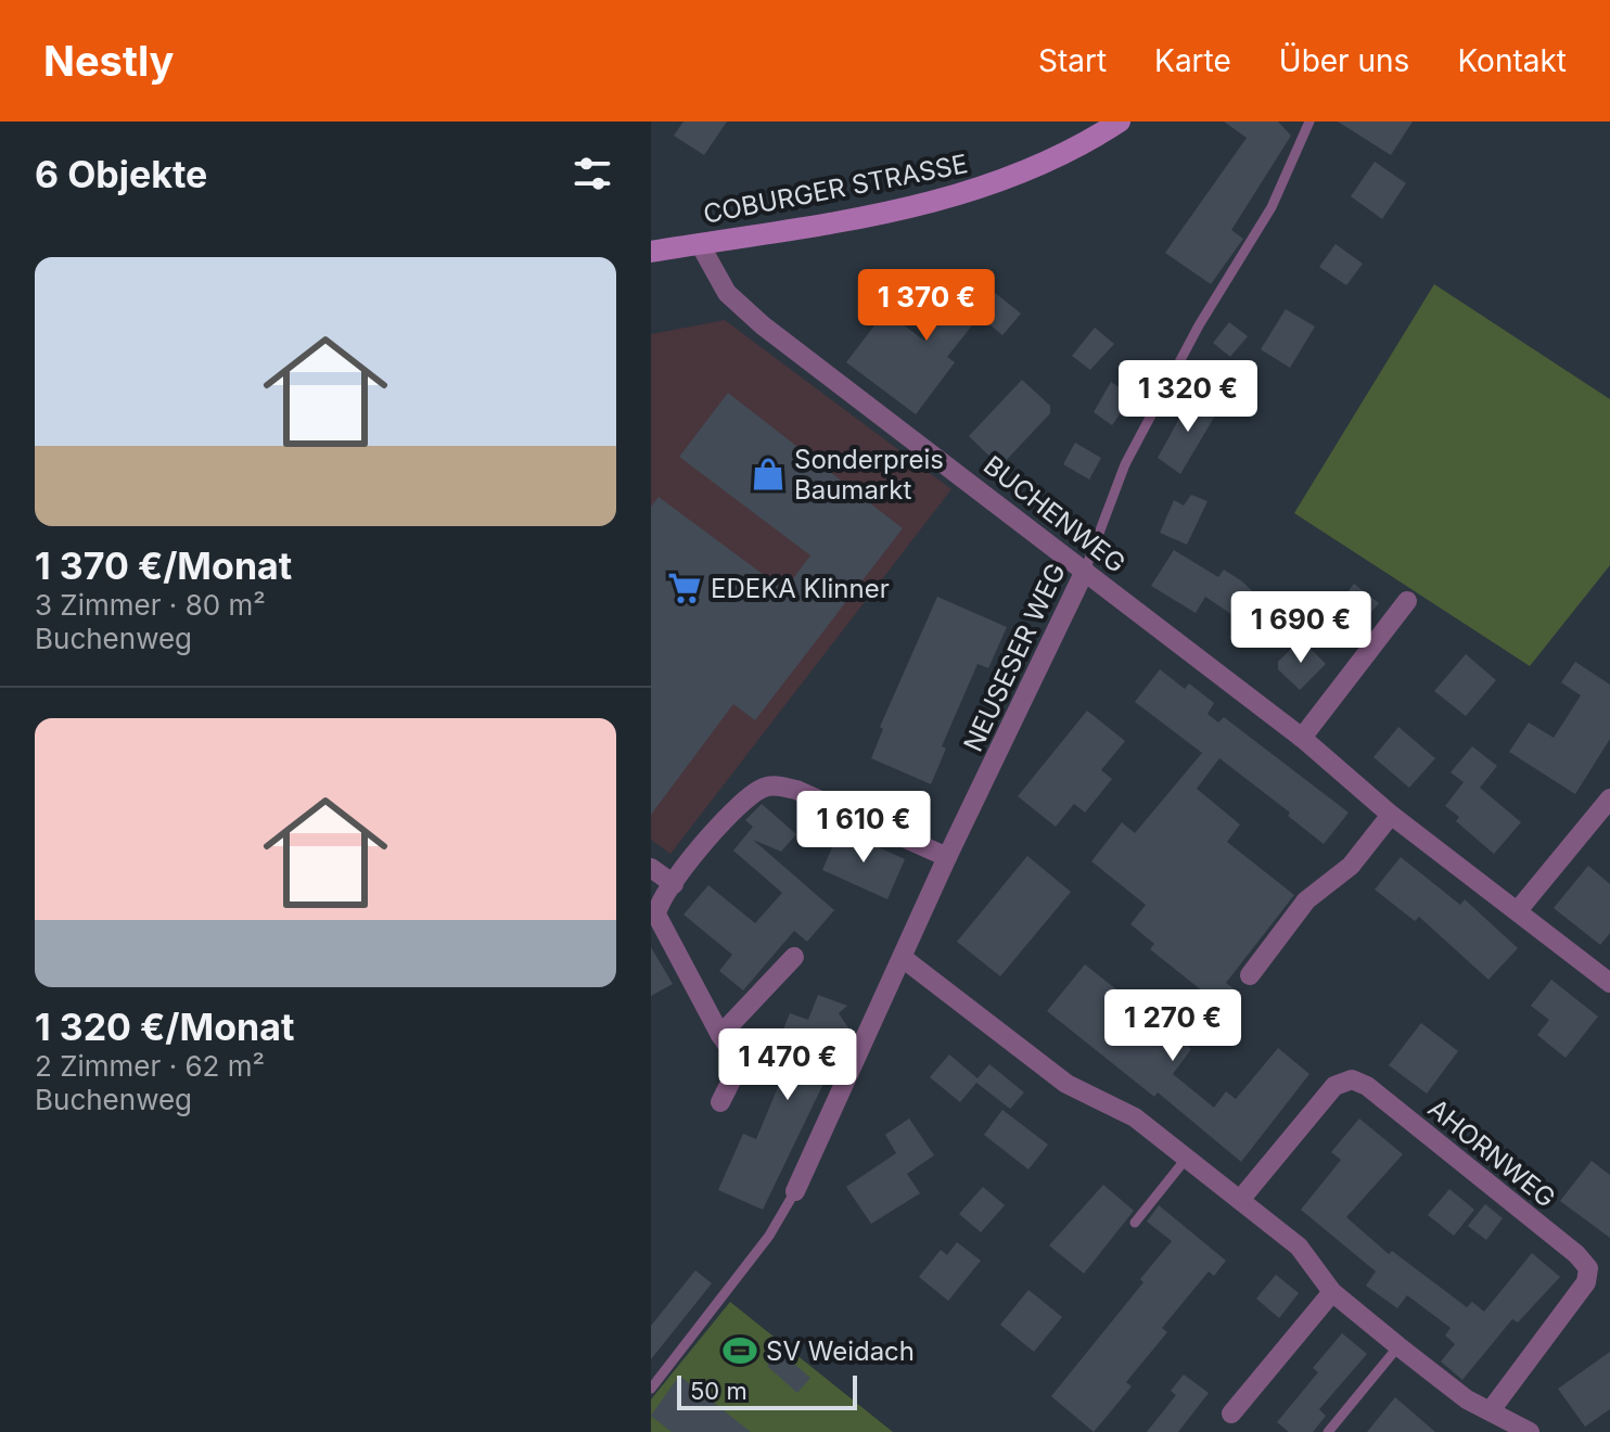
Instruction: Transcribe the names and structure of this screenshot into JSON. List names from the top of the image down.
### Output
{
  "streets": {
    "main road": ["COBURGER STRASSE"],
    "street": ["BUCHENWEG", "NEUSESER WEG", "AHORNWEG"]
  },
  "crossings": [
    ["COBURGER STRASSE", "BUCHENWEG"],
    ["BUCHENWEG", "NEUSESER WEG"]
  ],
  "places": {
    "shop": ["Sonderpreis Baumarkt"],
    "supermarket": ["EDEKA Klinner"],
    "sports": ["SV Weidach"]
  },
  "scale_bar": "50 m",
  "page": {
    "header": "Nestly",
    "nav": [
      "Start",
      "Karte",
      "Über uns",
      "Kontakt"
    ],
    "heading": "6 Objekte",
    "list": [
      {
        "name": "1 370 €/Monat",
        "note": "3 Zimmer · 80 m² · Buchenweg"
      },
      {
        "name": "1 320 €/Monat",
        "note": "2 Zimmer · 62 m² · Buchenweg"
      }
    ],
    "price": [
      "1 370 €",
      "1 320 €",
      "1 690 €",
      "1 610 €",
      "1 270 €",
      "1 470 €"
    ],
    "scale": "50 m"
  }
}
